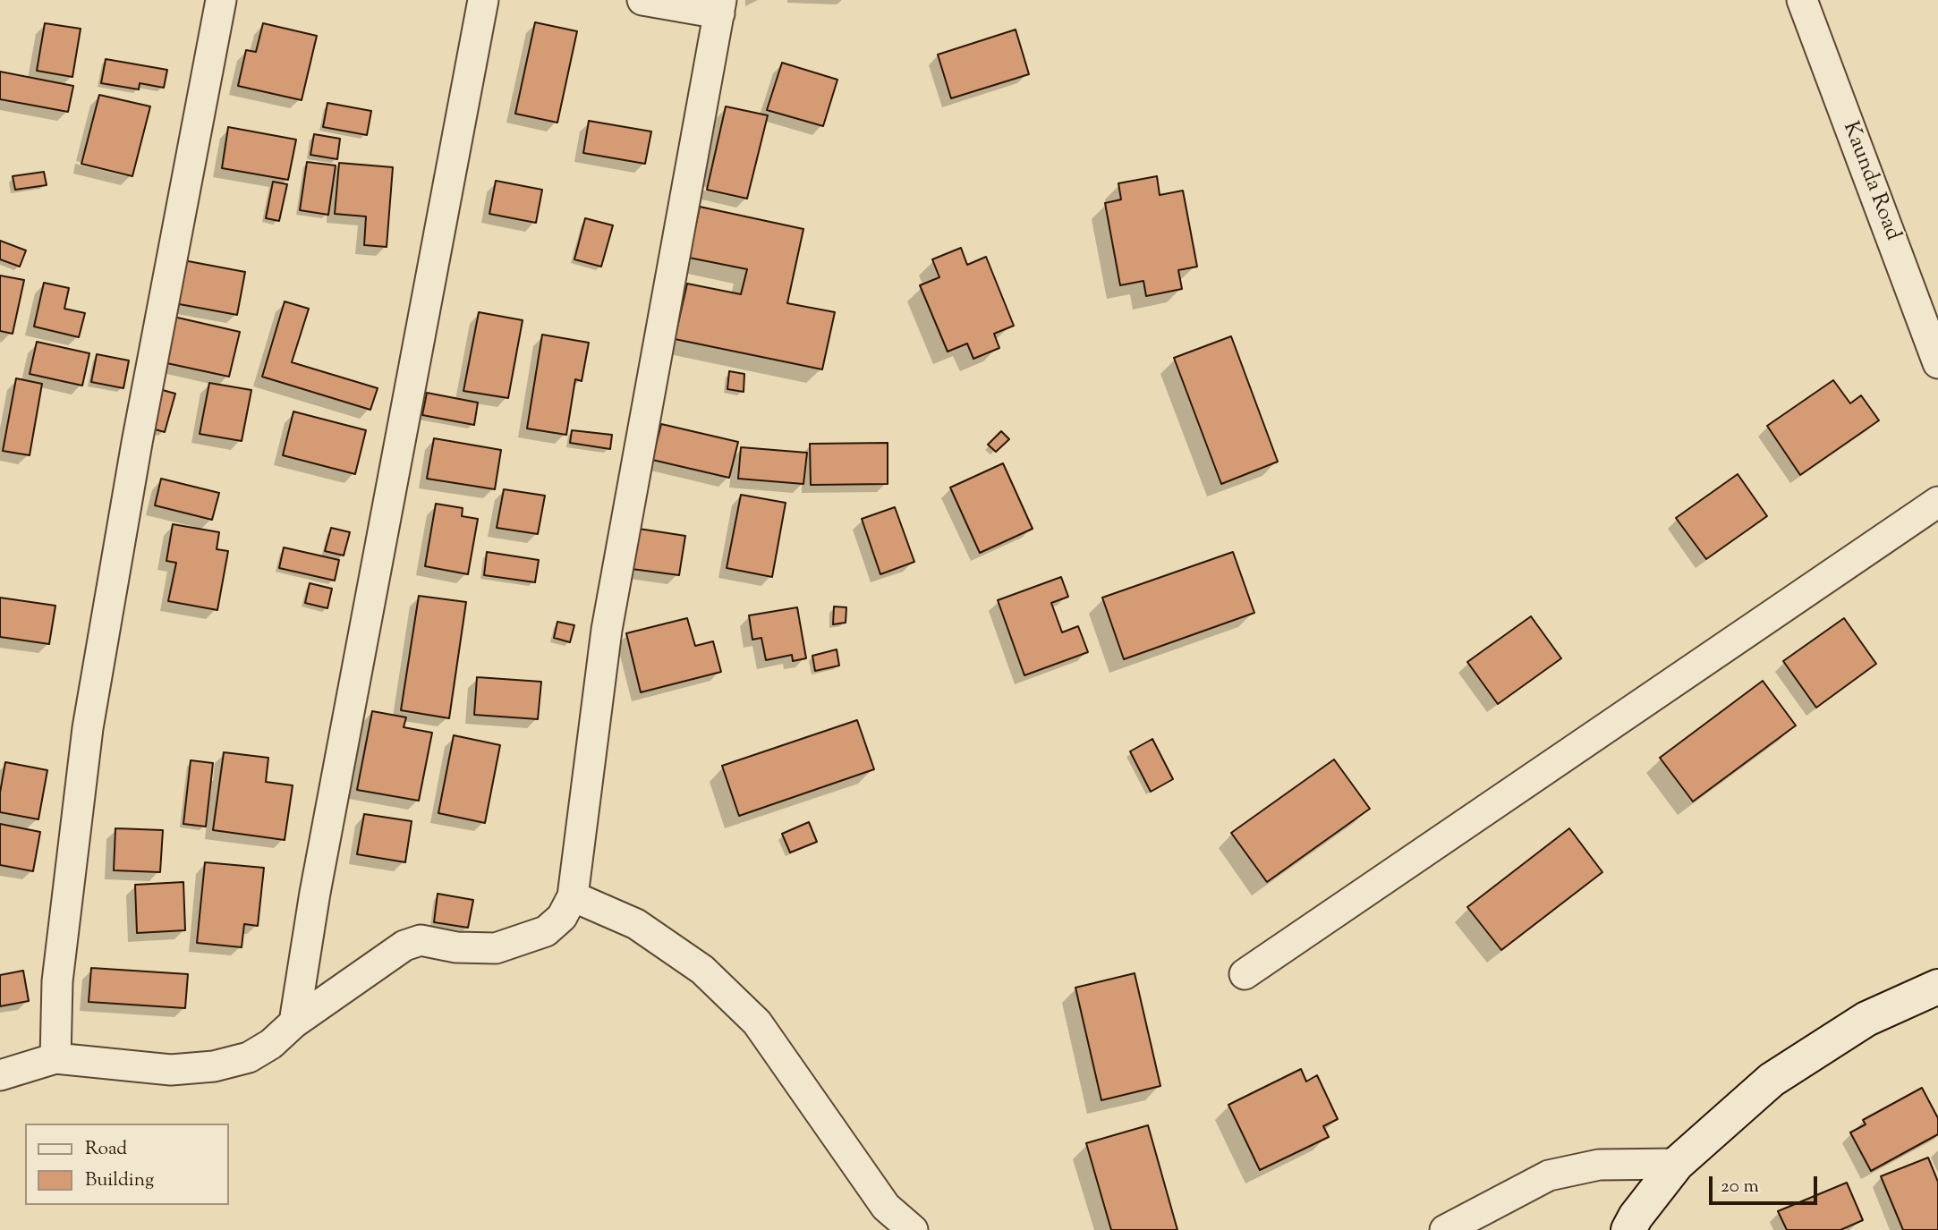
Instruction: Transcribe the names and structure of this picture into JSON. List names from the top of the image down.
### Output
{
  "streets": {
    "street": ["Kaunda Road"]
  },
  "legend": ["Road", "Building"],
  "scale_bar": "20 m"
}
